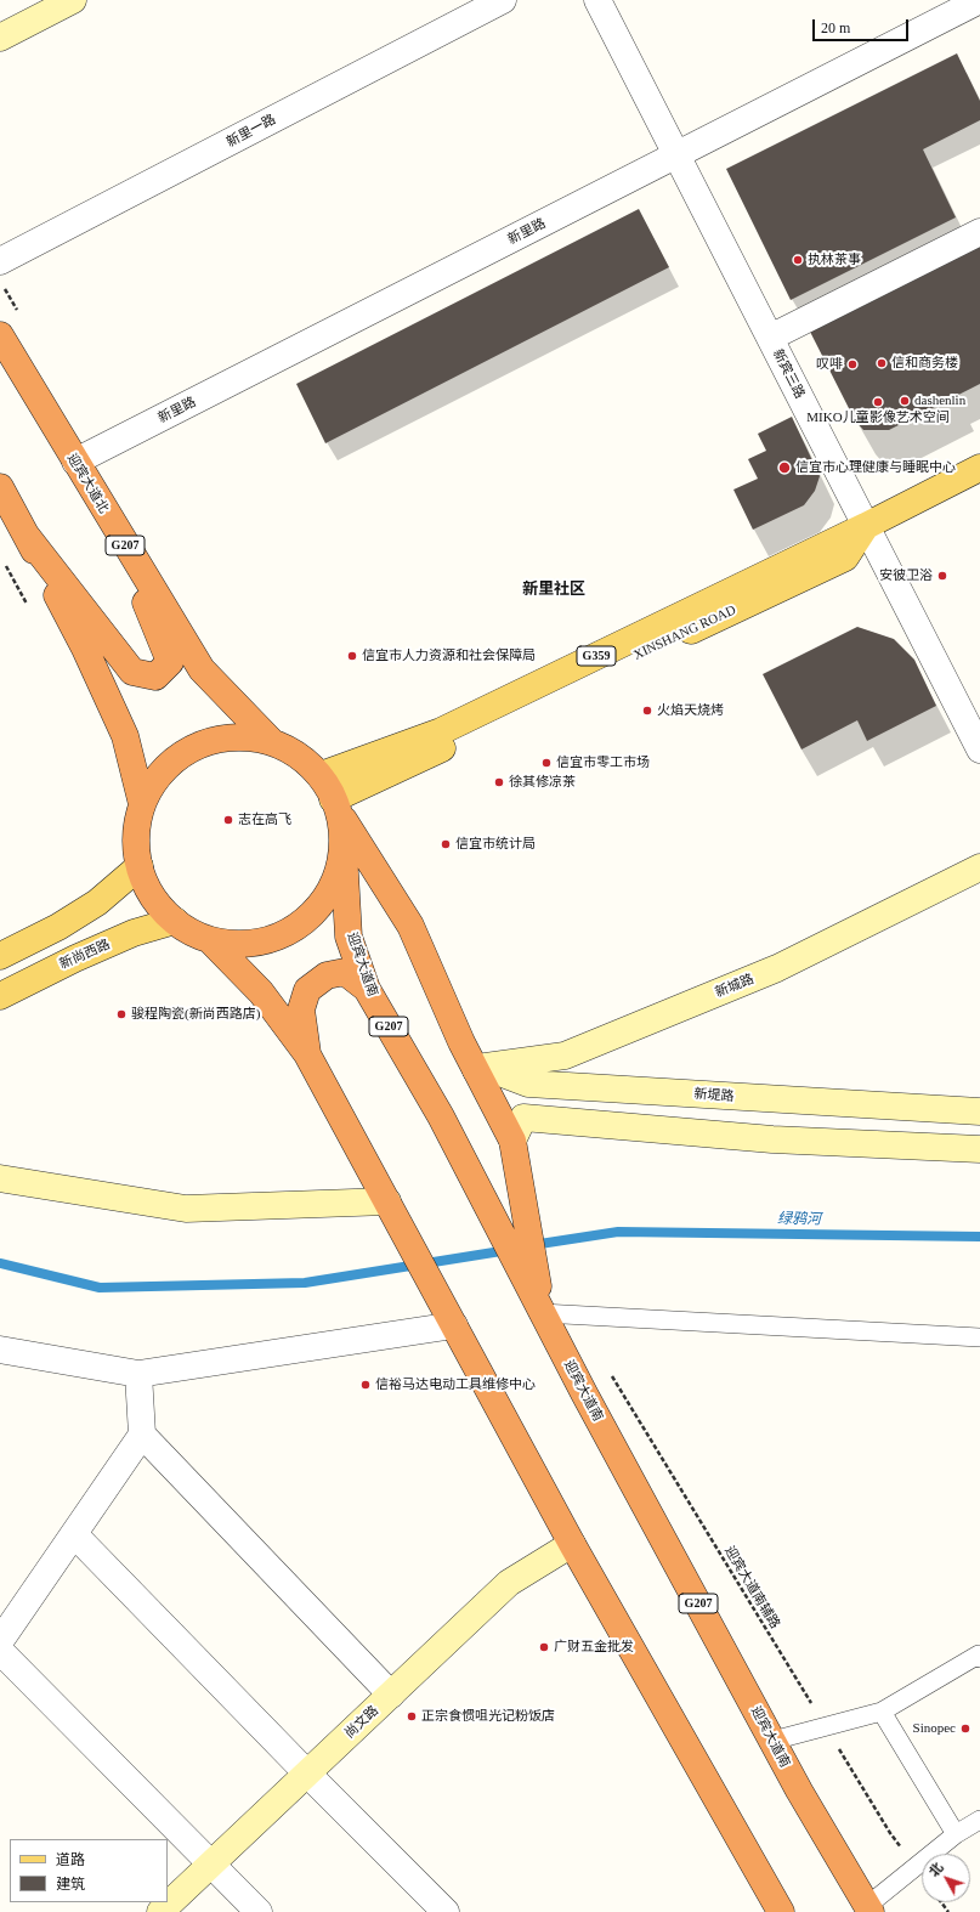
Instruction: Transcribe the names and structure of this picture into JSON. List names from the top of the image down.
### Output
{
  "streets": {
    "highway": ["迎宾大道北", "G207", "迎宾大道南"],
    "main road": [
      "XINSHANG ROAD",
      "G359",
      "新尚西路",
      "新城路",
      "新堤路",
      "尚文路"
    ],
    "street": ["新里一路", "新里路", "新宾三路"],
    "path": ["迎宾大道南辅路"]
  },
  "crossings": [
    ["新里路", "新宾三路"],
    ["新里路", "迎宾大道北"],
    ["新宾三路", "XINSHANG ROAD"],
    ["XINSHANG ROAD", "迎宾大道南"],
    ["新城路", "新堤路"]
  ],
  "districts": ["新里社区"],
  "water": ["绿鸦河"],
  "places": [
    "执林茶事",
    "信和商务楼",
    "叹啡",
    "dashenlin",
    "MIKO儿童影像艺术空间",
    "信宜市心理健康与睡眠中心",
    "安彼卫浴",
    "信宜市人力资源和社会保障局",
    "火焰天烧烤",
    "信宜市零工市场",
    "徐其修凉茶",
    "志在高飞",
    "信宜市统计局",
    "骏程陶瓷(新尚西路店)",
    "信裕马达电动工具维修中心",
    "广财五金批发",
    "正宗食惯咀光记粉饭店",
    "Sinopec"
  ],
  "legend": ["道路", "建筑"],
  "scale_bar": "20 m",
  "north": "top left"
}
